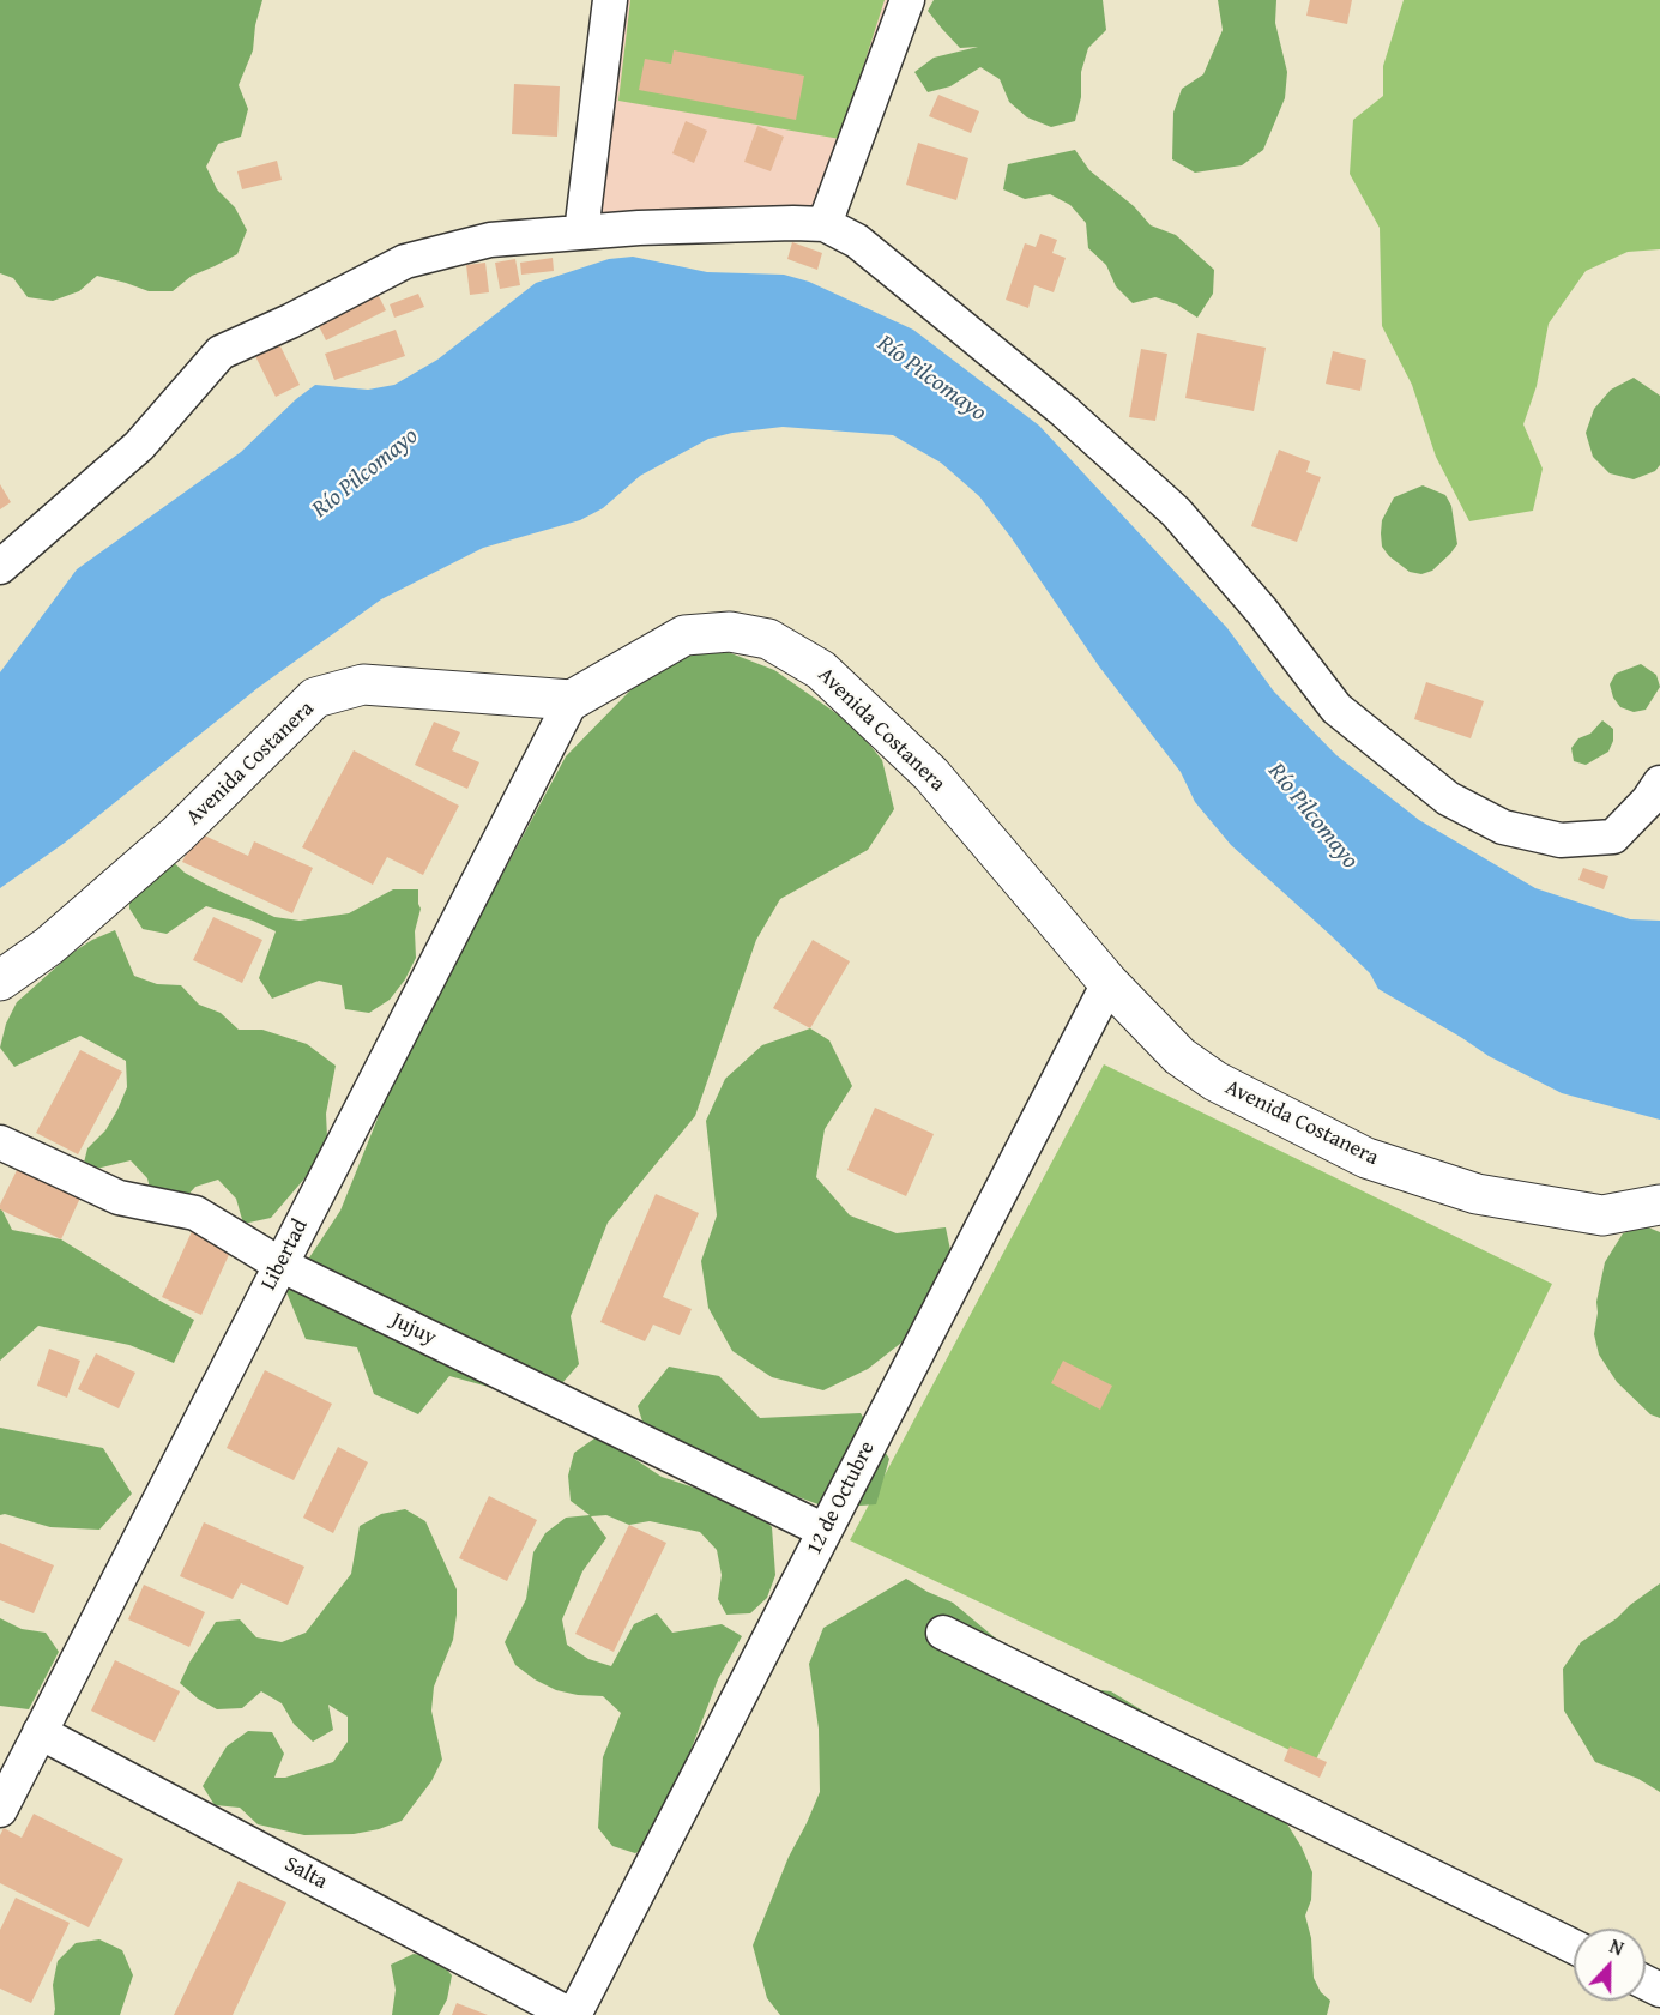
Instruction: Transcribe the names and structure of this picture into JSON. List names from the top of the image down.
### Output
{
  "streets": {
    "street": [
      "Avenida Costanera",
      "Libertad",
      "Jujuy",
      "12 de Octubre",
      "Salta"
    ]
  },
  "crossings": [
    ["Avenida Costanera", "Libertad"],
    ["Avenida Costanera", "12 de Octubre"],
    ["Libertad", "Jujuy"],
    ["Libertad", "Salta"],
    ["Jujuy", "12 de Octubre"],
    ["12 de Octubre", "Salta"]
  ],
  "water": ["Río Pilcomayo"],
  "north": "top"
}
